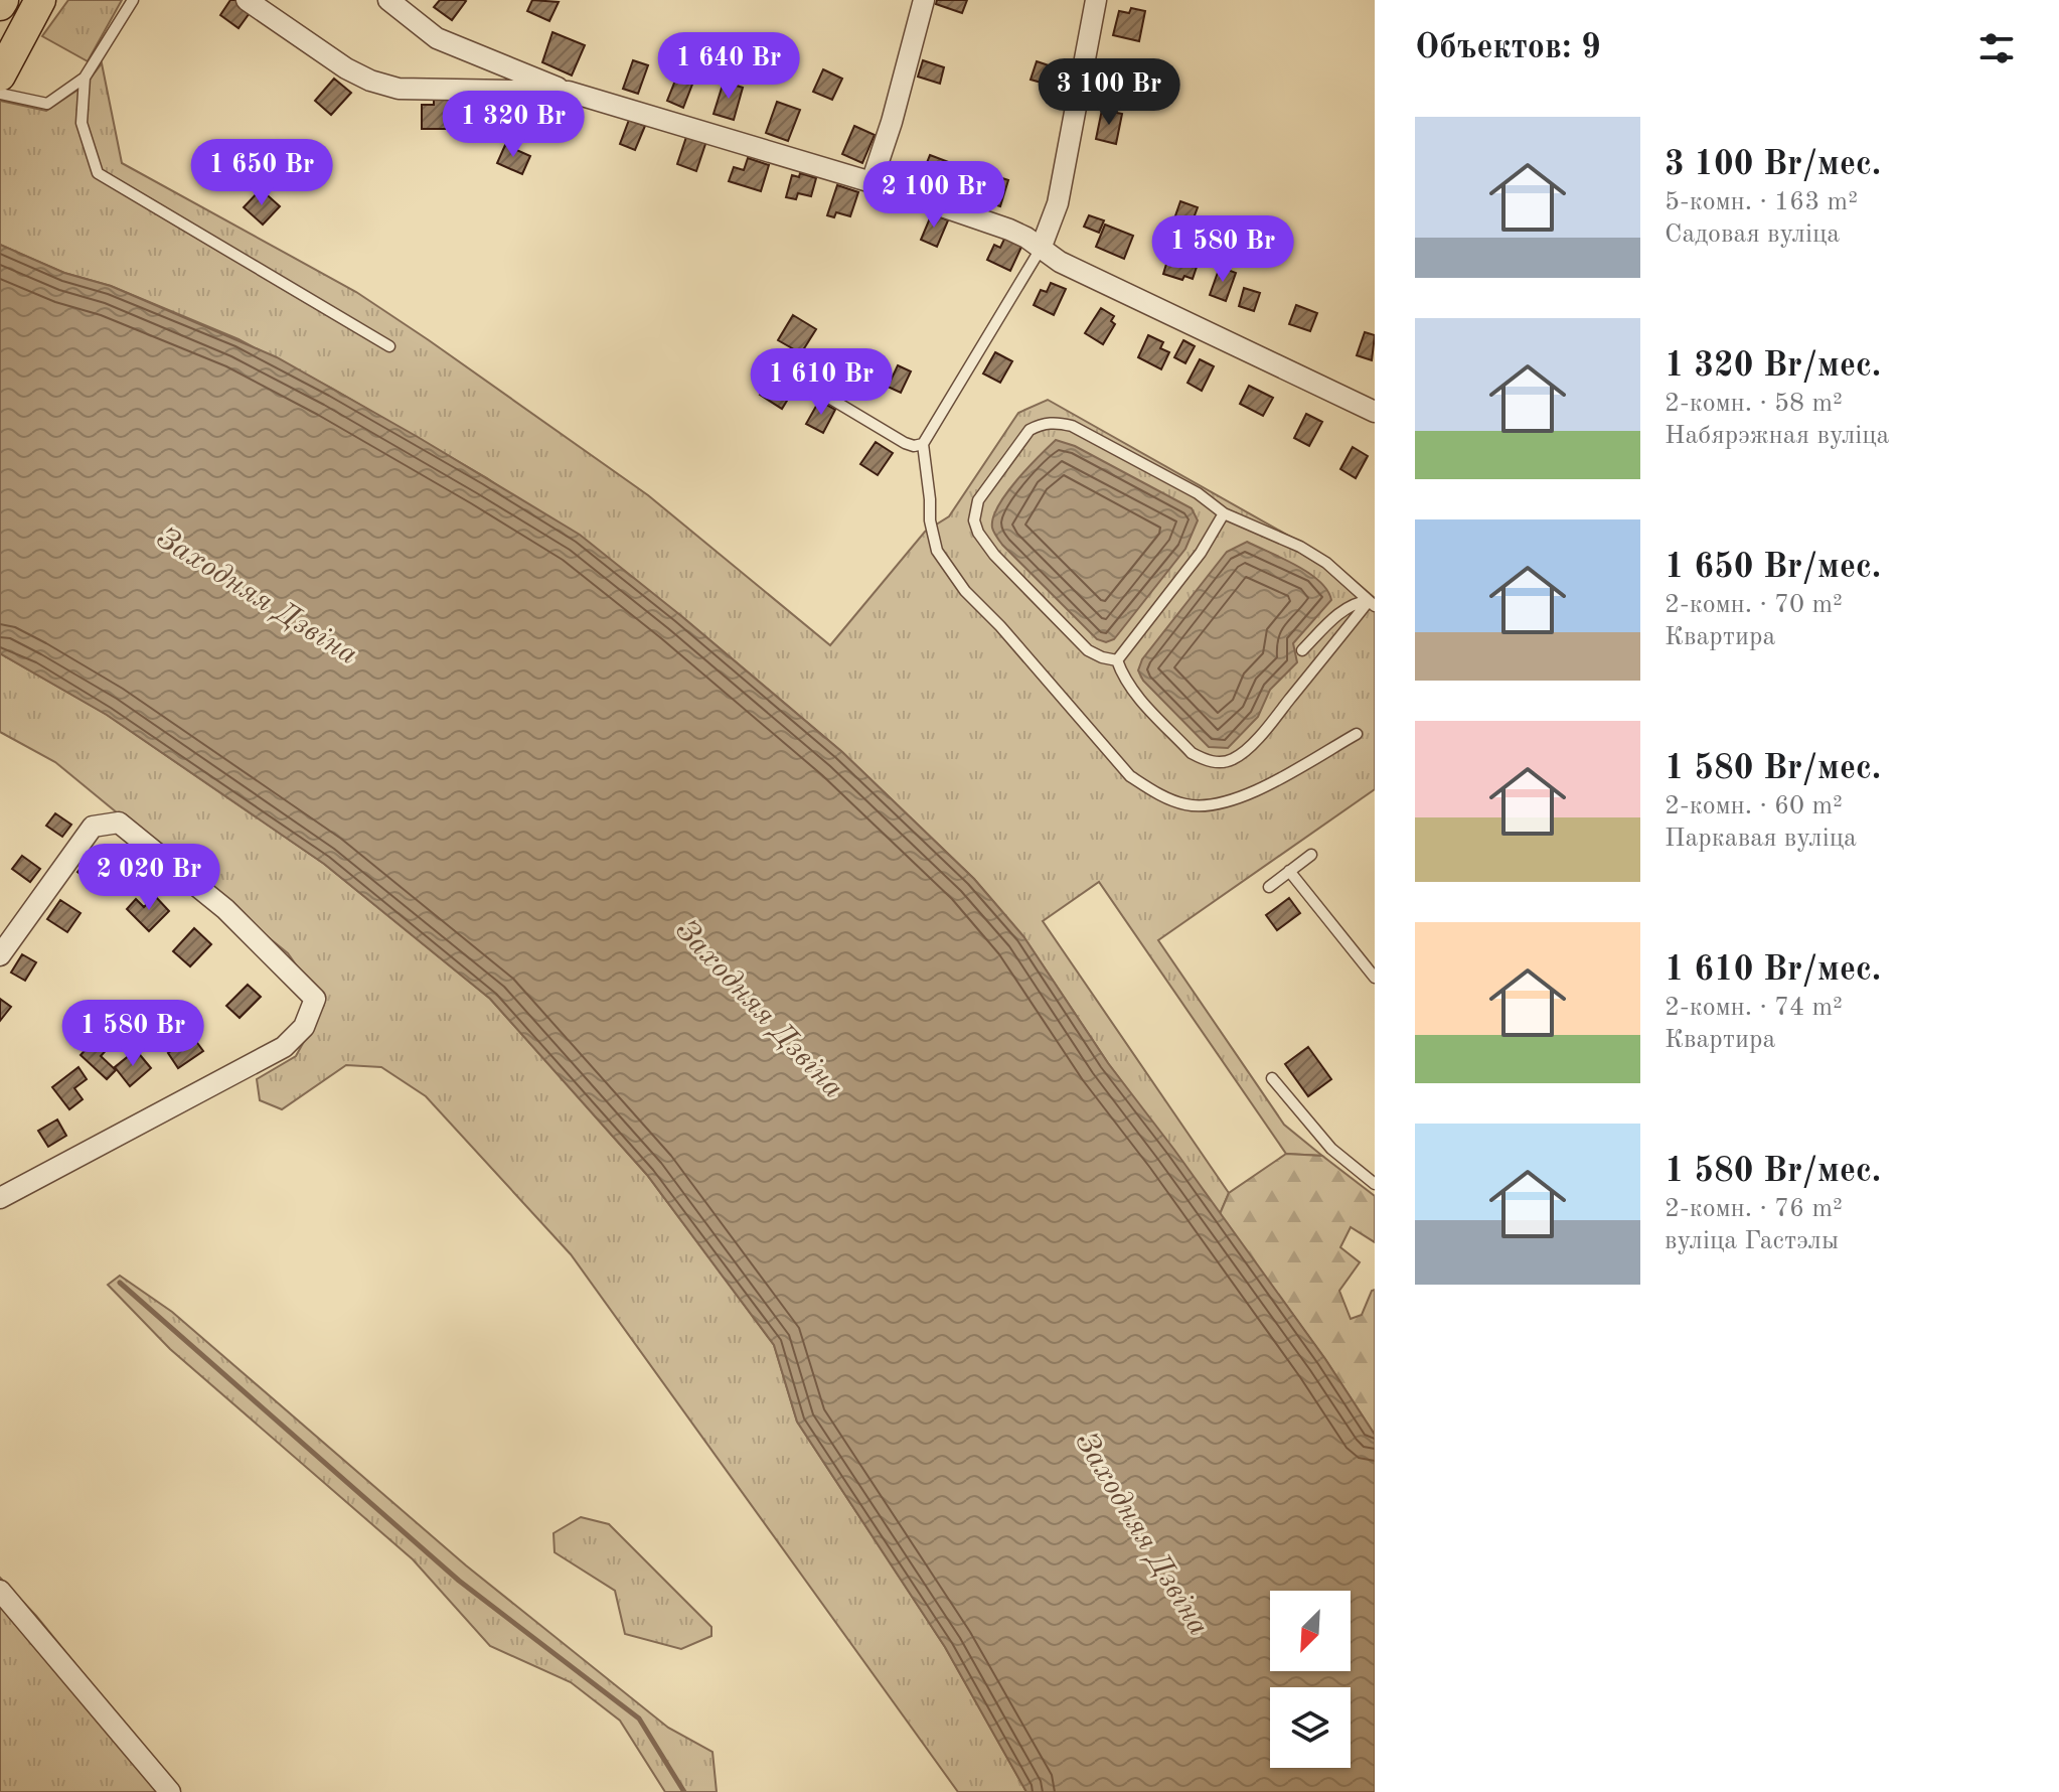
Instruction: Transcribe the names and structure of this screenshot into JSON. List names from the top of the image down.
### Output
{
  "water": ["Заходняя Дзвіна"],
  "north": "bottom left",
  "page": {
    "heading": "Объектов: 9",
    "price": [
      "1 640 Br",
      "3 100 Br",
      "1 320 Br",
      "1 650 Br",
      "2 100 Br",
      "1 580 Br",
      "1 610 Br",
      "2 020 Br",
      "1 580 Br"
    ],
    "list": [
      {
        "name": "3 100 Br/мес.",
        "note": "5-комн. · 163 m² · Садовая вуліца"
      },
      {
        "name": "1 320 Br/мес.",
        "note": "2-комн. · 58 m² · Набярэжная вуліца"
      },
      {
        "name": "1 650 Br/мес.",
        "note": "2-комн. · 70 m² · Квартира"
      },
      {
        "name": "1 580 Br/мес.",
        "note": "2-комн. · 60 m² · Паркавая вуліца"
      },
      {
        "name": "1 610 Br/мес.",
        "note": "2-комн. · 74 m² · Квартира"
      },
      {
        "name": "1 580 Br/мес.",
        "note": "2-комн. · 76 m² · вуліца Гастэлы"
      }
    ]
  }
}
